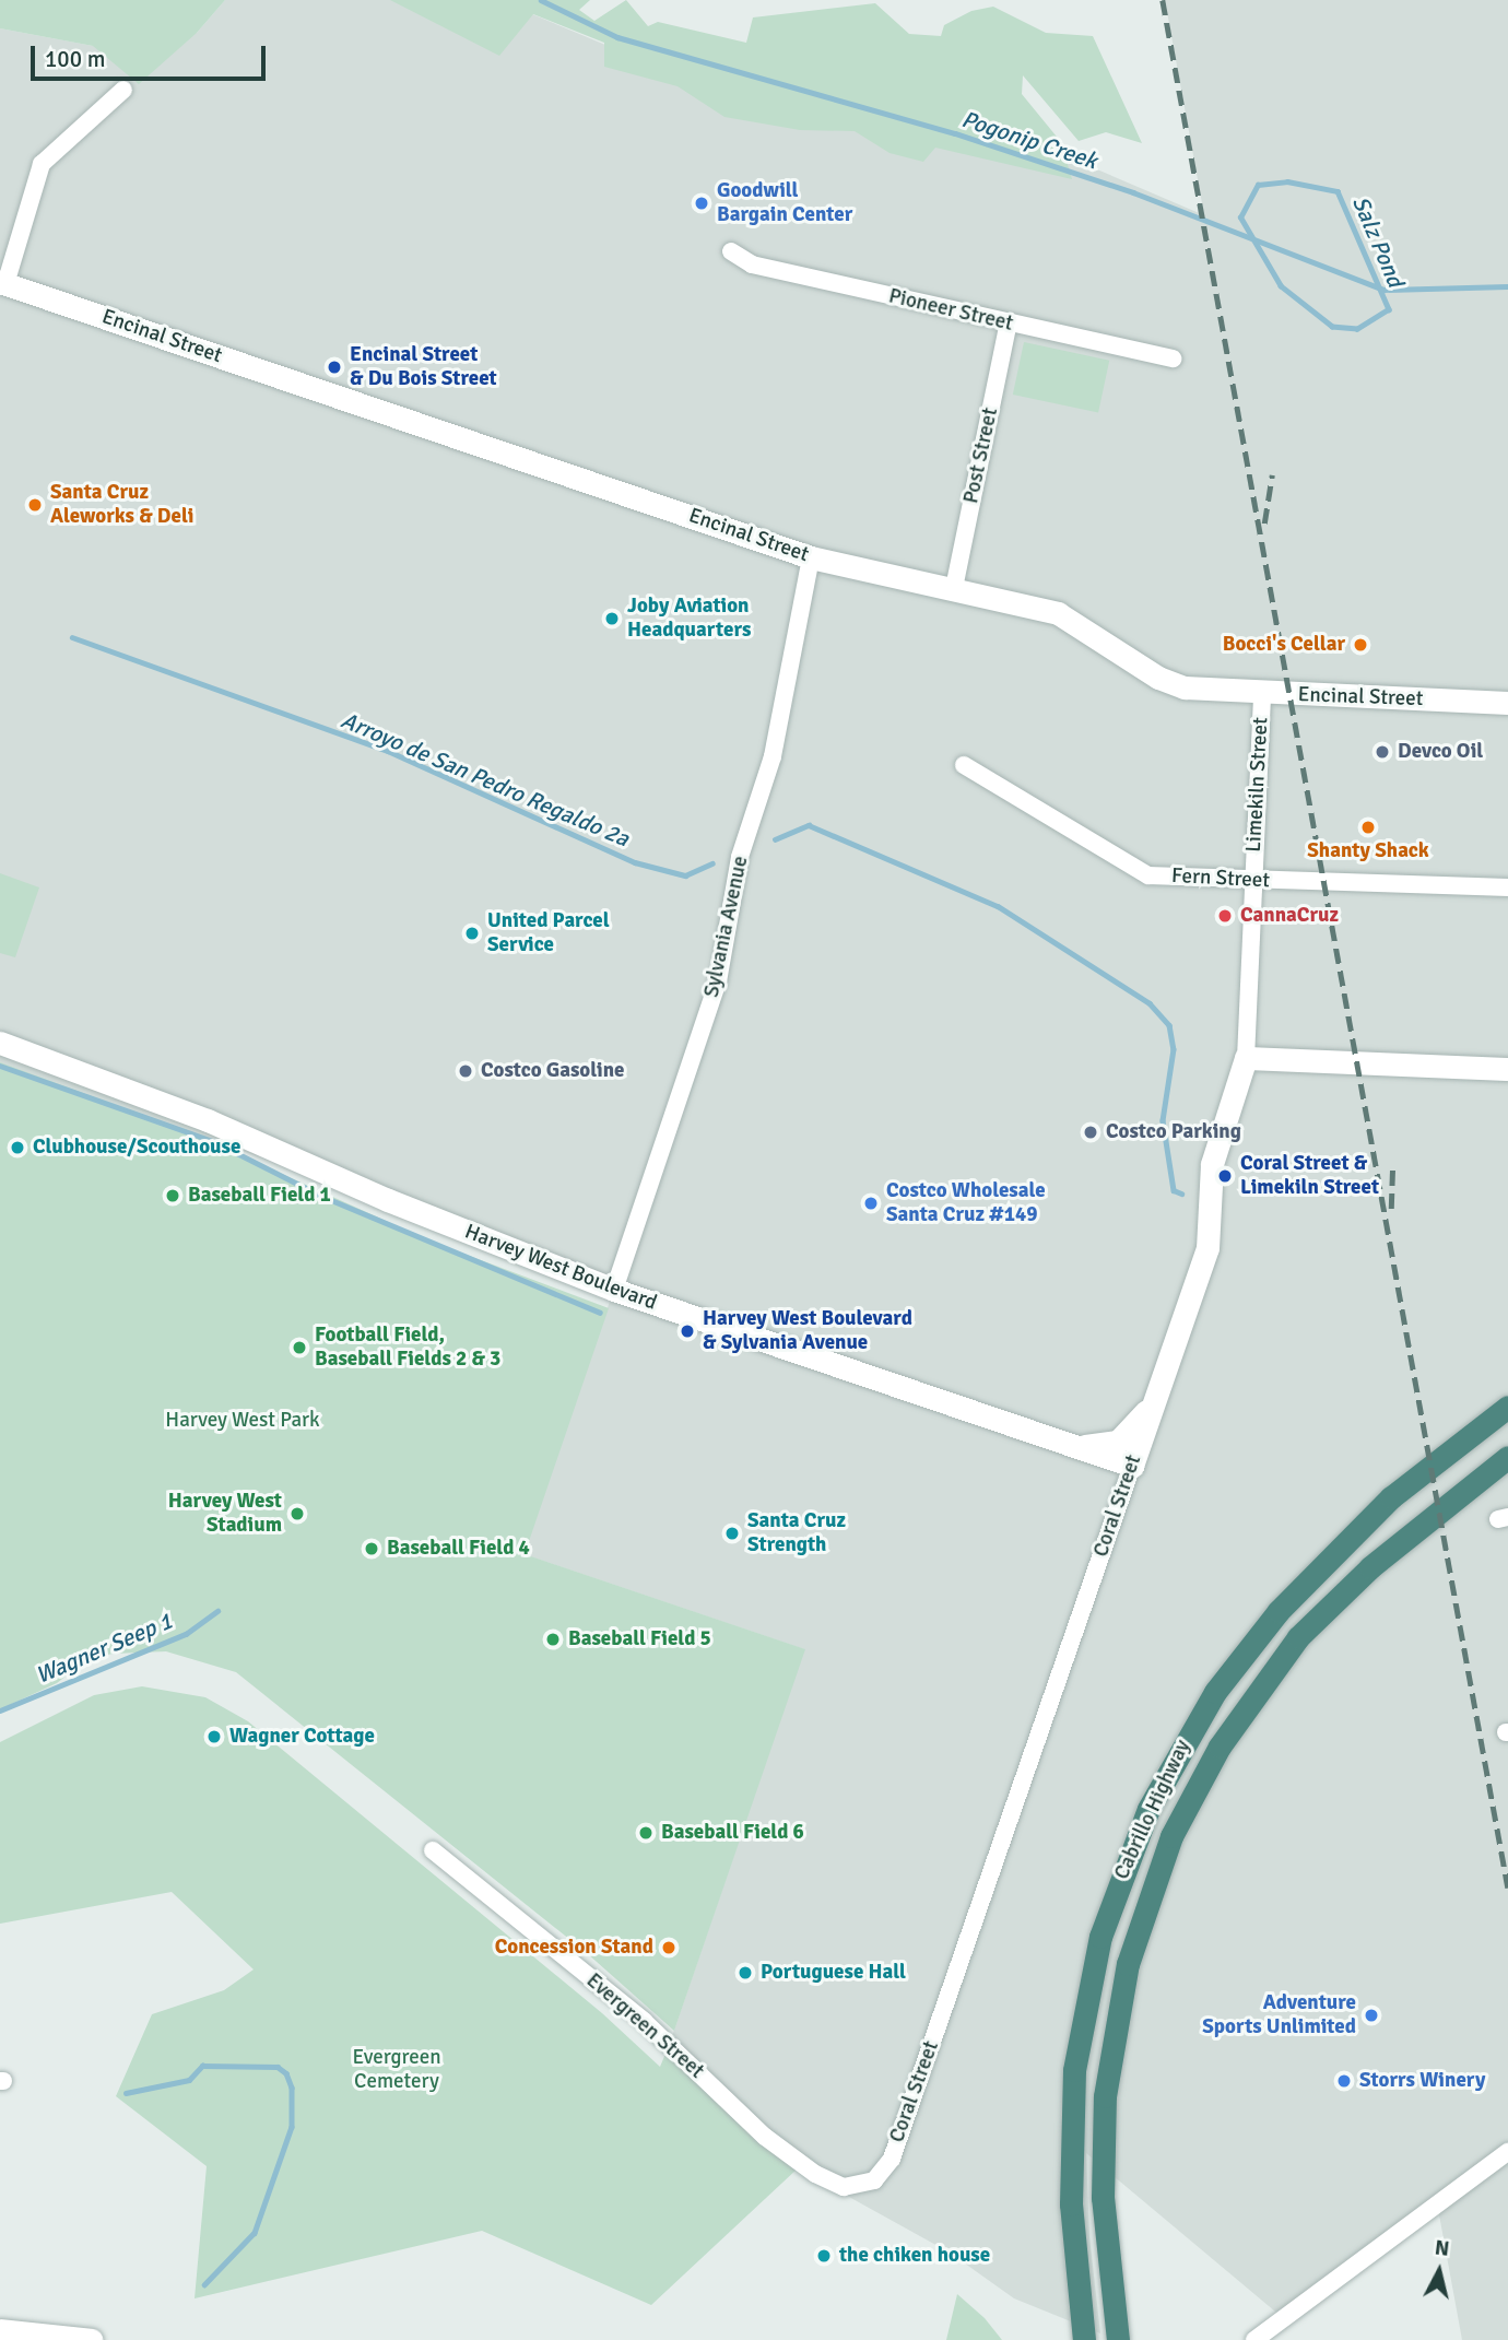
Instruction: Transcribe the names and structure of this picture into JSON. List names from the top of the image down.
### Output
{
  "streets": {
    "highway": ["Cabrillo Highway"],
    "street": [
      "Pioneer Street",
      "Encinal Street",
      "Post Street",
      "Limekiln Street",
      "Fern Street",
      "Sylvania Avenue",
      "Harvey West Boulevard",
      "Coral Street",
      "Evergreen Street"
    ]
  },
  "crossings": [
    ["Pioneer Street", "Post Street"],
    ["Encinal Street", "Post Street"],
    ["Encinal Street", "Limekiln Street"],
    ["Encinal Street", "Sylvania Avenue"],
    ["Limekiln Street", "Fern Street"],
    ["Limekiln Street", "Coral Street"],
    ["Sylvania Avenue", "Harvey West Boulevard"],
    ["Harvey West Boulevard", "Coral Street"],
    ["Coral Street", "Evergreen Street"]
  ],
  "water": [
    "Pogonip Creek",
    "Salz Pond",
    "Arroyo de San Pedro Regaldo 2a",
    "Wagner Seep 1"
  ],
  "parks": ["Harvey West Park", "Evergreen Cemetery"],
  "places": [
    "Goodwill Bargain Center",
    "Encinal Street & Du Bois Street",
    "Santa Cruz Aleworks & Deli",
    "Joby Aviation Headquarters",
    "Bocci's Cellar",
    "Devco Oil",
    "Shanty Shack",
    "CannaCruz",
    "United Parcel Service",
    "Costco Gasoline",
    "Costco Parking",
    "Clubhouse/Scouthouse",
    "Coral Street & Limekiln Street",
    "Baseball Field 1",
    "Costco Wholesale Santa Cruz #149",
    "Harvey West Boulevard & Sylvania Avenue",
    "Football Field, Baseball Fields 2 & 3",
    "Harvey West Stadium",
    "Santa Cruz Strength",
    "Baseball Field 4",
    "Baseball Field 5",
    "Wagner Cottage",
    "Baseball Field 6",
    "Concession Stand",
    "Portuguese Hall",
    "Adventure Sports Unlimited",
    "Storrs Winery",
    "the chiken house"
  ],
  "scale_bar": "100 m",
  "north": "top"
}
